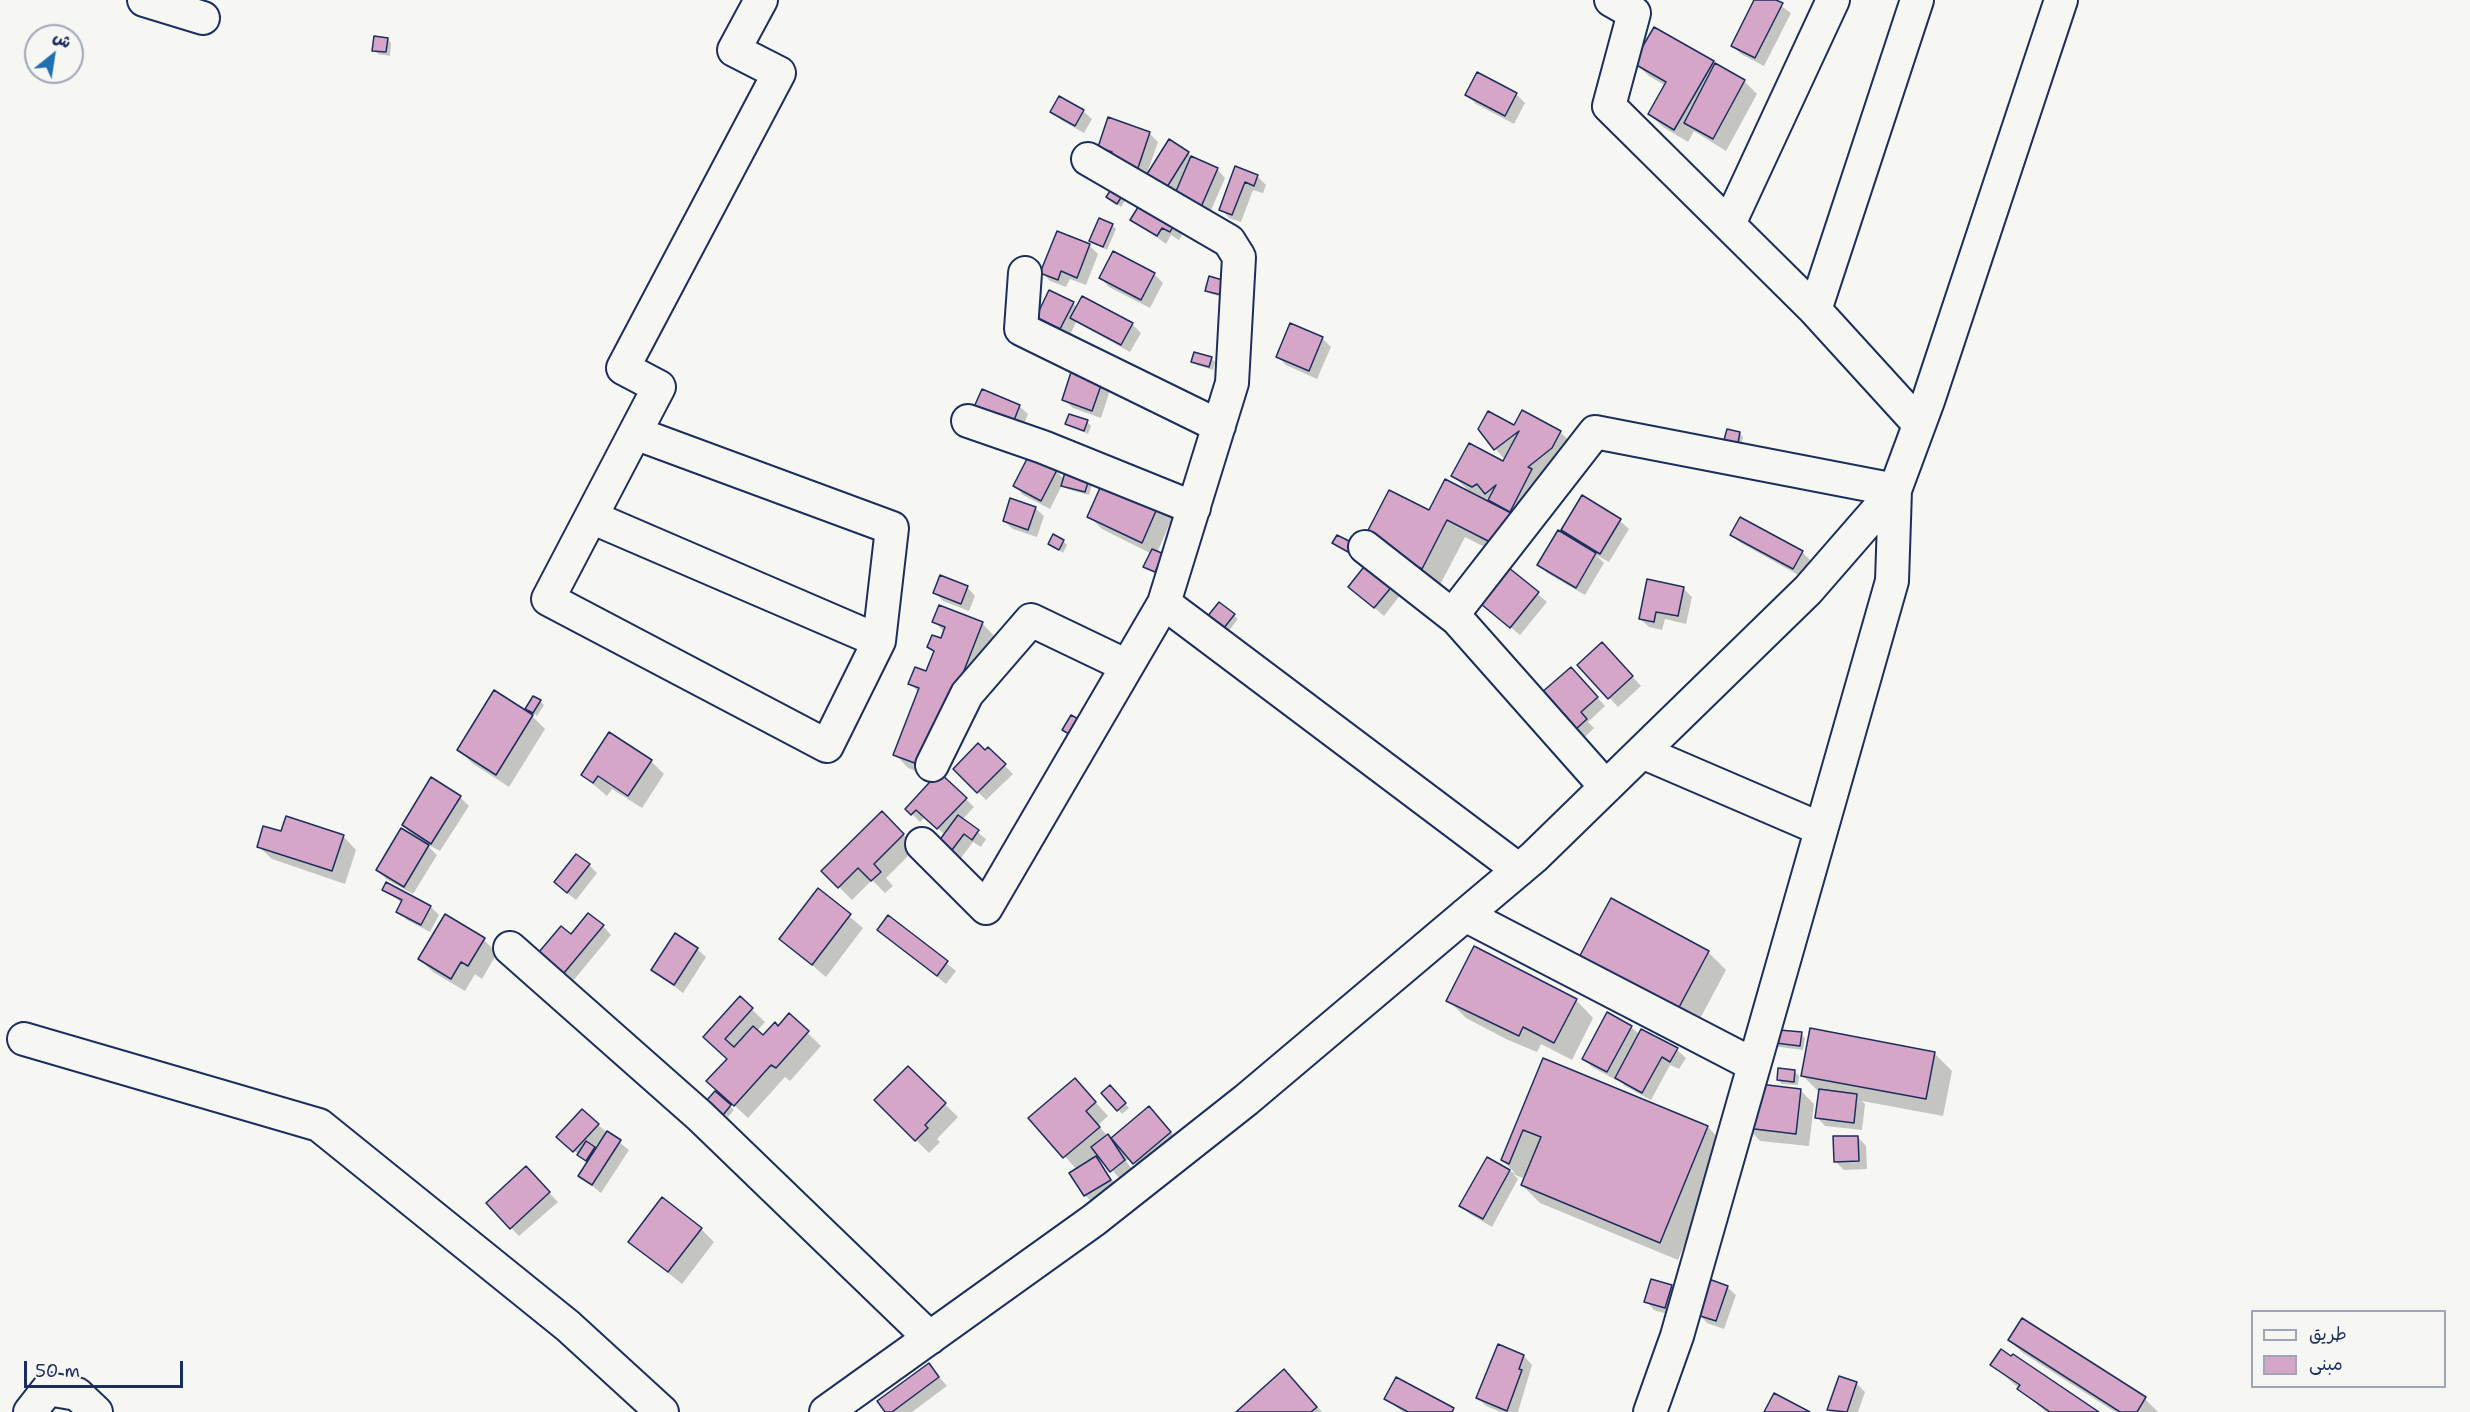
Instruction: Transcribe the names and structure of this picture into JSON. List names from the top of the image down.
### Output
{
  "legend": ["طريق", "مبنى"],
  "scale_bar": "50 m",
  "north": "top right"
}
